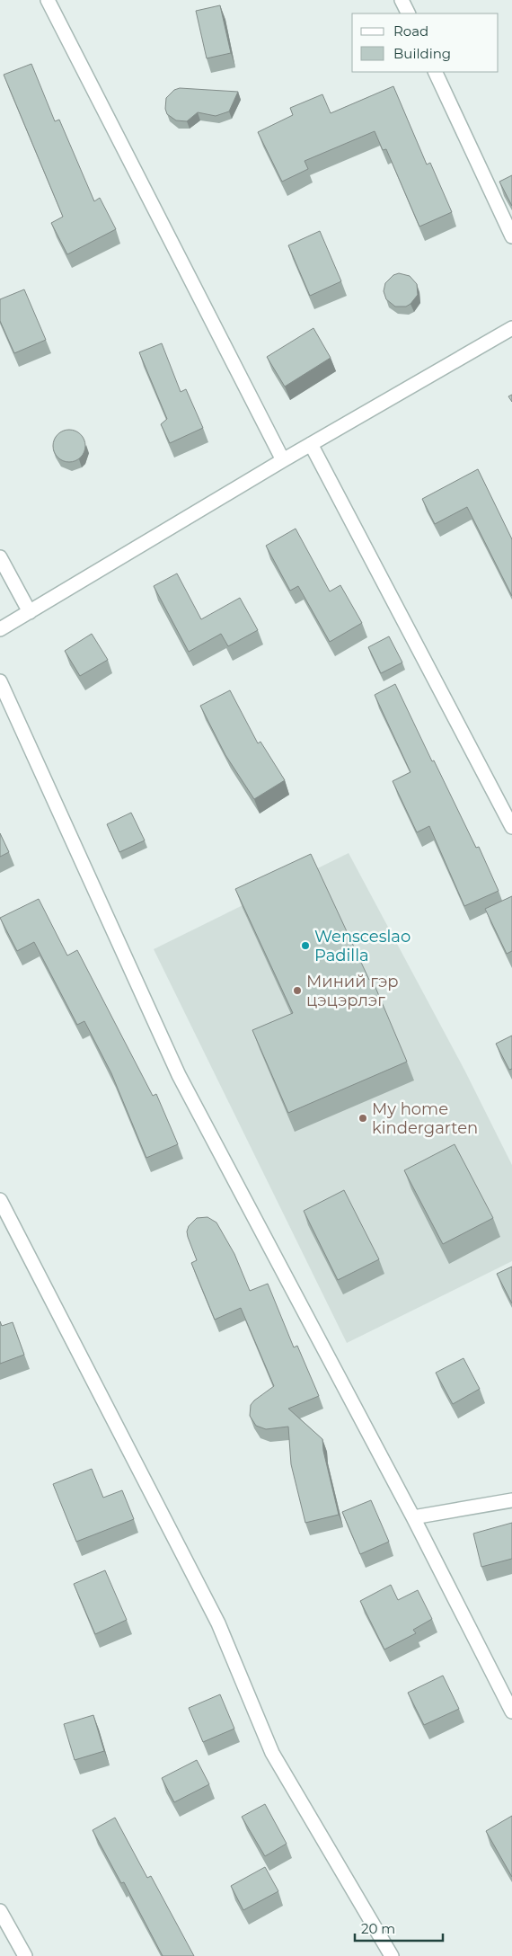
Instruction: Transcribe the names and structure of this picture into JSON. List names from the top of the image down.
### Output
{
  "places": ["Wensceslao Padilla", "Миний гэр цэцэрлэг", "My home kindergarten"],
  "legend": ["Road", "Building"],
  "scale_bar": "20 m"
}
